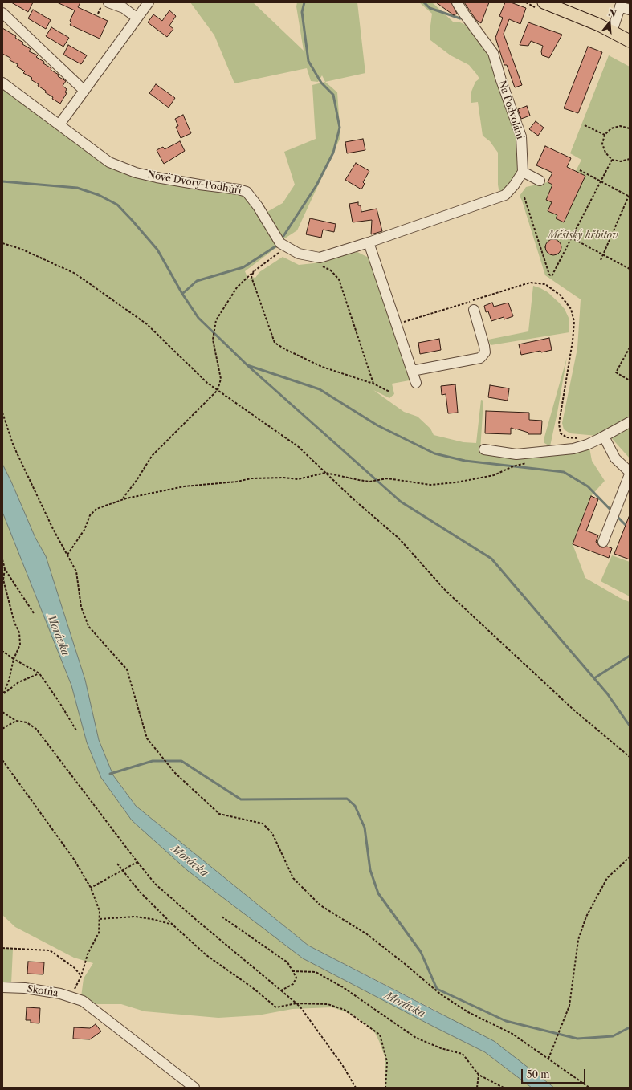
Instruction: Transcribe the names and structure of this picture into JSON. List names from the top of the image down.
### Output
{
  "streets": {
    "street": ["Na Podvolání", "Nové Dvory-Podhůří", "Skotňa"]
  },
  "water": ["Morávka"],
  "parks": ["Městský hřbitov"],
  "scale_bar": "50 m",
  "north": "top"
}
